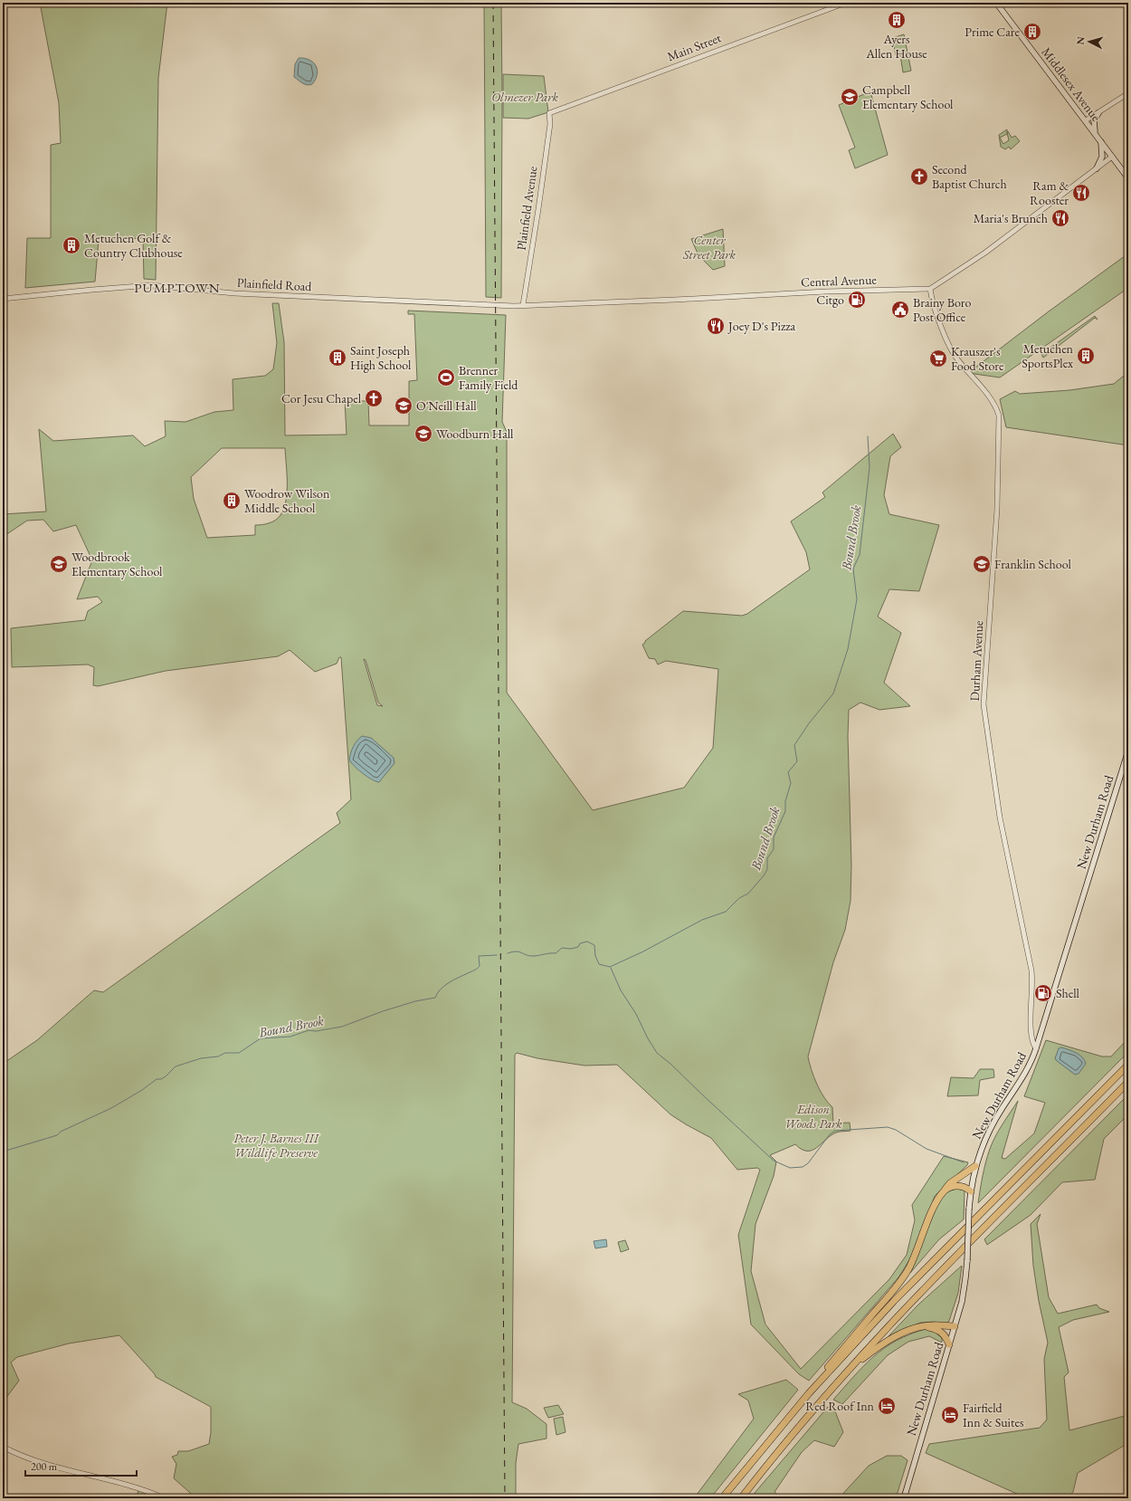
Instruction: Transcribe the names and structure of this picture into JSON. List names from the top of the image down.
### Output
{
  "streets": {
    "main road": ["Middlesex Avenue", "New Durham Road"],
    "street": [
      "Main Street",
      "Plainfield Avenue",
      "Central Avenue",
      "Plainfield Road",
      "Durham Avenue"
    ]
  },
  "crossings": [
    ["Main Street", "Plainfield Avenue"],
    ["Plainfield Avenue", "Central Avenue"],
    ["Plainfield Avenue", "Plainfield Road"],
    ["Central Avenue", "Plainfield Road"],
    ["Central Avenue", "Durham Avenue"],
    ["Durham Avenue", "New Durham Road"]
  ],
  "districts": ["PUMPTOWN"],
  "water": ["Bound Brook"],
  "parks": [
    "Olmezer Park",
    "Center Street Park",
    "Edison Woods Park",
    "Peter J. Barnes III Wildlife Preserve"
  ],
  "places": {
    "building": [
      "Ayers Allen House",
      "Prime Care",
      "Metuchen Golf & Country Clubhouse",
      "Metuchen SportsPlex",
      "Saint Joseph High School",
      "Woodrow Wilson Middle School"
    ],
    "school or university": [
      "Campbell Elementary School",
      "O'Neill Hall",
      "Woodburn Hall",
      "Woodbrook Elementary School",
      "Franklin School"
    ],
    "church": ["Second Baptist Church", "Cor Jesu Chapel"],
    "restaurant": ["Ram & Rooster", "Maria's Brunch", "Joey D's Pizza"],
    "fuel station": ["Citgo", "Shell"],
    "public building": ["Brainy Boro Post Office"],
    "supermarket": ["Krauszer's Food Store"],
    "sports": ["Brenner Family Field"],
    "hotel": ["Red Roof Inn", "Fairfield Inn & Suites"]
  },
  "scale_bar": "200 m",
  "north": "left"
}
